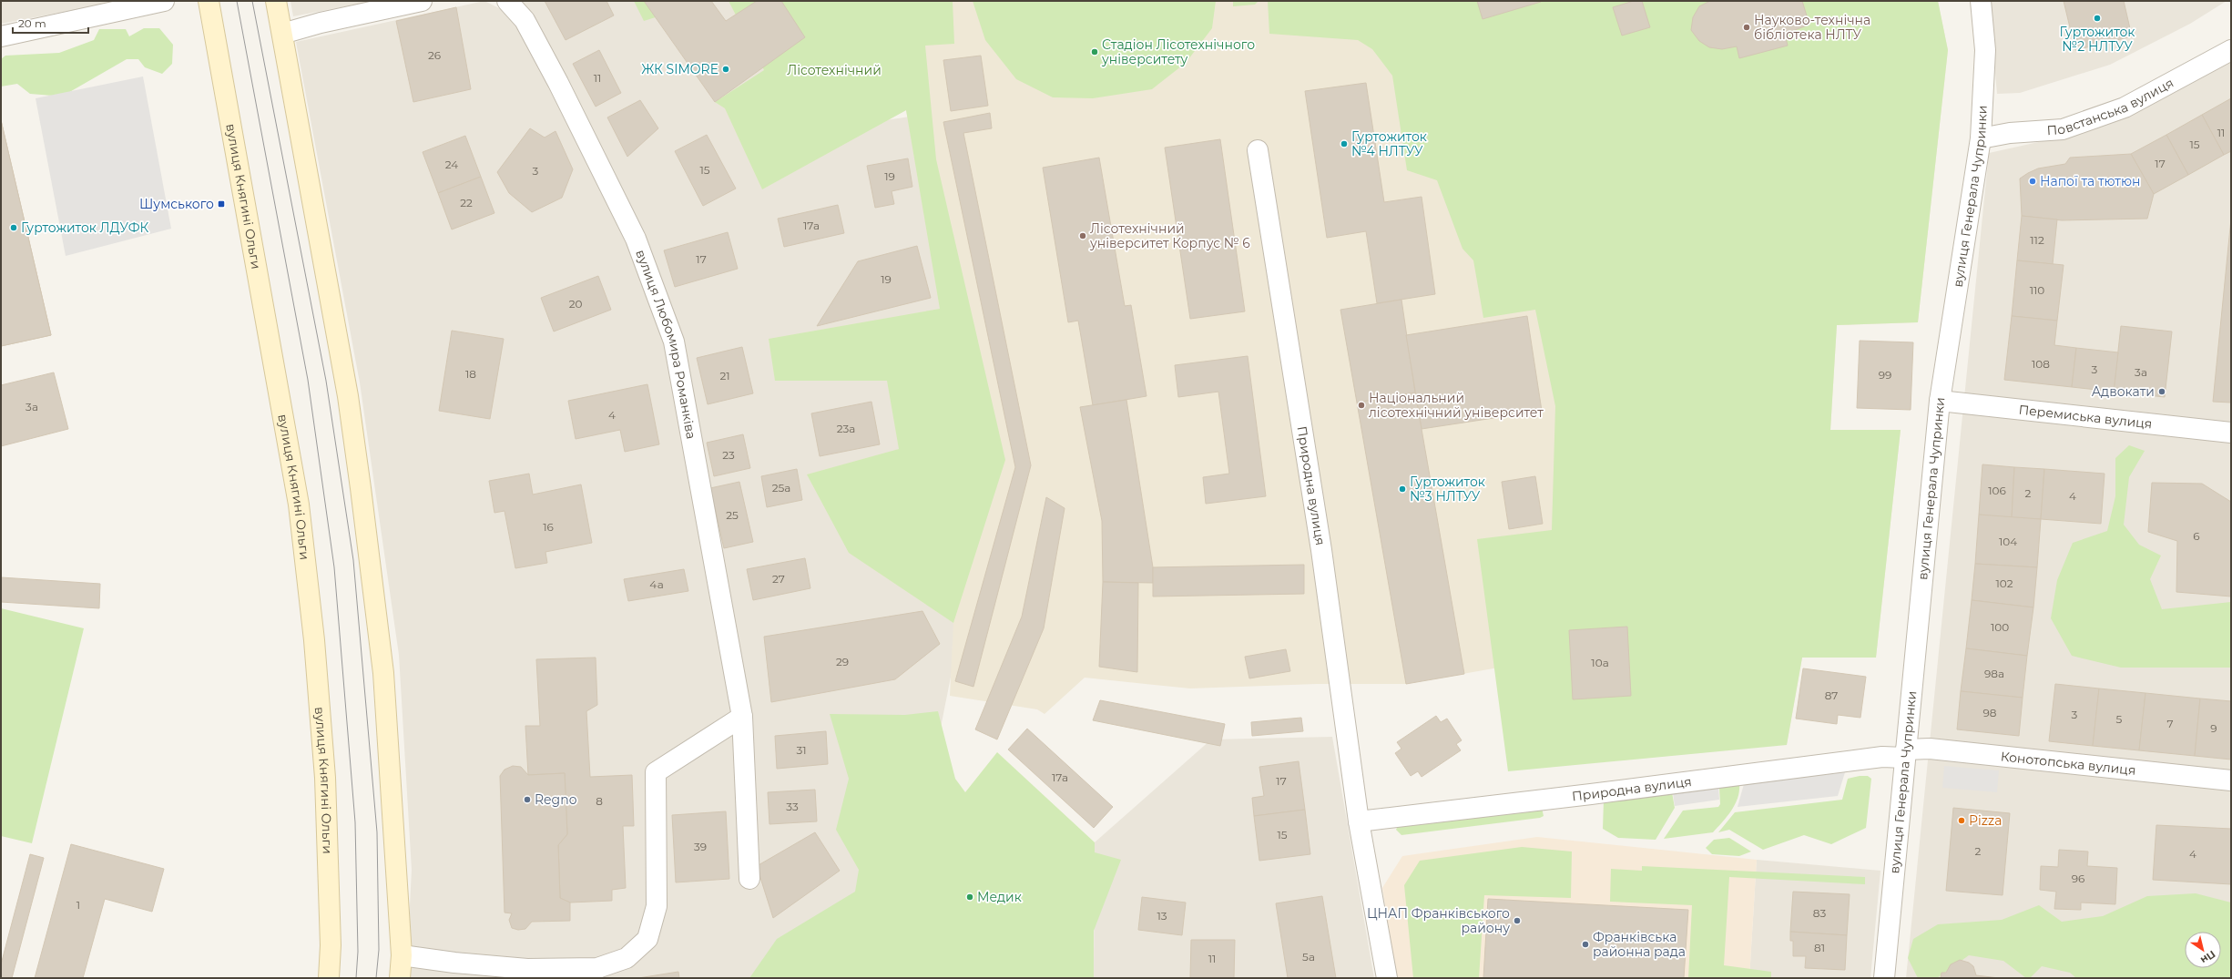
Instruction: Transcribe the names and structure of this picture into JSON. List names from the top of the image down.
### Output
{
  "streets": {
    "main road": ["вулиця Княгині Ольги"],
    "street": [
      "Повстанська вулиця",
      "вулиця Генерала Чупринки",
      "вулиця Любомира Романківа",
      "Перемиська вулиця",
      "Природна вулиця",
      "Конотопська вулиця"
    ]
  },
  "crossings": [
    ["Повстанська вулиця", "вулиця Генерала Чупринки"],
    ["вулиця Генерала Чупринки", "Перемиська вулиця"],
    ["вулиця Генерала Чупринки", "Природна вулиця"],
    ["вулиця Генерала Чупринки", "Конотопська вулиця"],
    ["Природна вулиця", "Конотопська вулиця"]
  ],
  "parks": ["Лісотехнічний"],
  "places": {
    "other": [
      "Гуртожиток №2 НЛТУУ",
      "Науково-технічна бібліотека НЛТУ",
      "Стадіон Лісотехнічного університету",
      "ЖК SIMORE",
      "Гуртожиток №4 НЛТУУ",
      "Напої та тютюн",
      "Гуртожиток ЛДУФК",
      "Лісотехнічний університет Корпус № 6",
      "Адвокати",
      "Національний лісотехнічний університет",
      "Гуртожиток №3 НЛТУУ",
      "Regno",
      "Pizza",
      "Медик",
      "ЦНАП Франківського району",
      "Франківська районна рада"
    ],
    "transit": ["Шумського"]
  },
  "house_numbers": [
    "26",
    "11",
    "11",
    "15",
    "17",
    "24",
    "15",
    "3",
    "19",
    "22",
    "17а",
    "112",
    "17",
    "19",
    "110",
    "20",
    "108",
    "3",
    "3а",
    "18",
    "99",
    "21",
    "3а",
    "4",
    "23а",
    "23",
    "25а",
    "106",
    "2",
    "4",
    "25",
    "16",
    "6",
    "104",
    "27",
    "102",
    "4а",
    "100",
    "29",
    "10а",
    "98а",
    "87",
    "98",
    "3",
    "5",
    "7",
    "9",
    "31",
    "17а",
    "17",
    "8",
    "33",
    "15",
    "39",
    "2",
    "4",
    "96",
    "1",
    "83",
    "13",
    "81",
    "5а",
    "11"
  ],
  "scale_bar": "20 m",
  "north": "bottom right"
}
